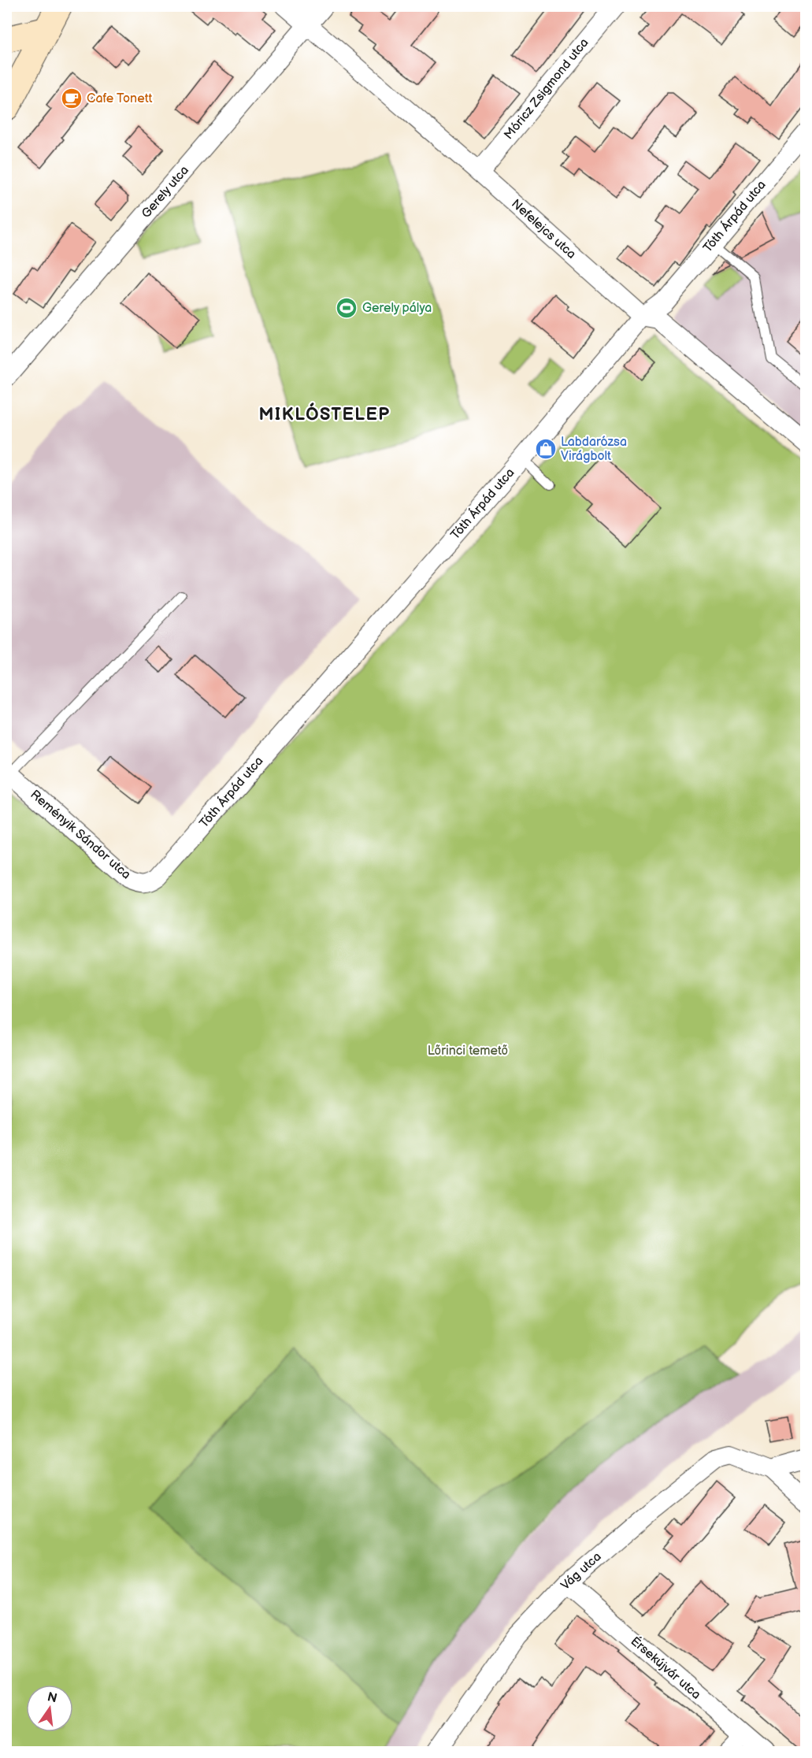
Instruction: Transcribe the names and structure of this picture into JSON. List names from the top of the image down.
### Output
{
  "streets": {
    "street": [
      "Móricz Zsigmond utca",
      "Gerely utca",
      "Tóth Árpád utca",
      "Nefelejcs utca",
      "Reményik Sándor utca",
      "Vág utca",
      "Érsekújvár utca"
    ]
  },
  "crossings": [
    ["Móricz Zsigmond utca", "Nefelejcs utca"],
    ["Gerely utca", "Nefelejcs utca"],
    ["Tóth Árpád utca", "Nefelejcs utca"],
    ["Tóth Árpád utca", "Reményik Sándor utca"],
    ["Vág utca", "Érsekújvár utca"]
  ],
  "districts": ["MIKLÓSTELEP"],
  "parks": ["Lőrinci temető"],
  "places": {
    "cafe": ["Cafe Tonett"],
    "sports": ["Gerely pálya"],
    "shop": ["Labdarózsa Virágbolt"]
  },
  "north": "top"
}
